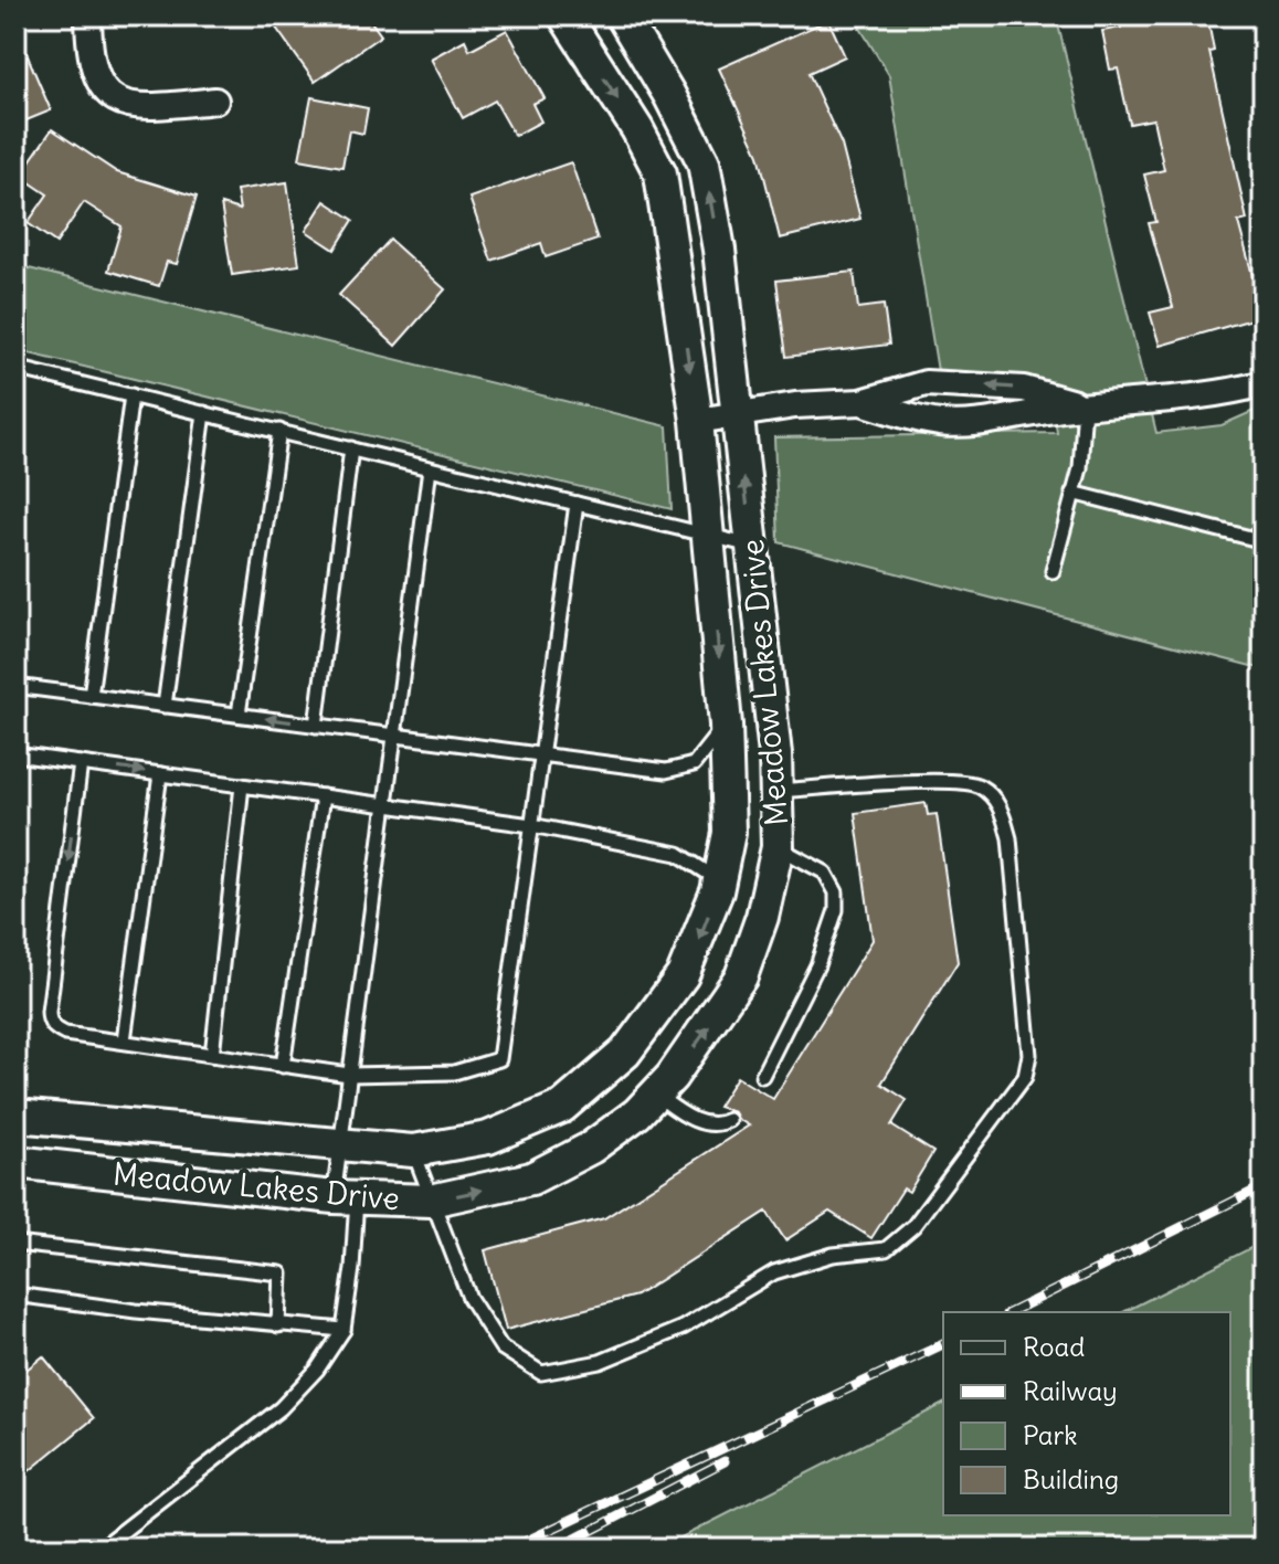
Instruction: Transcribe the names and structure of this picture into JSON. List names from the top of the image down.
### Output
{
  "streets": {
    "street": ["Meadow Lakes Drive"]
  },
  "legend": [
    "Road",
    "Railway",
    "Park",
    "Building"
  ]
}
